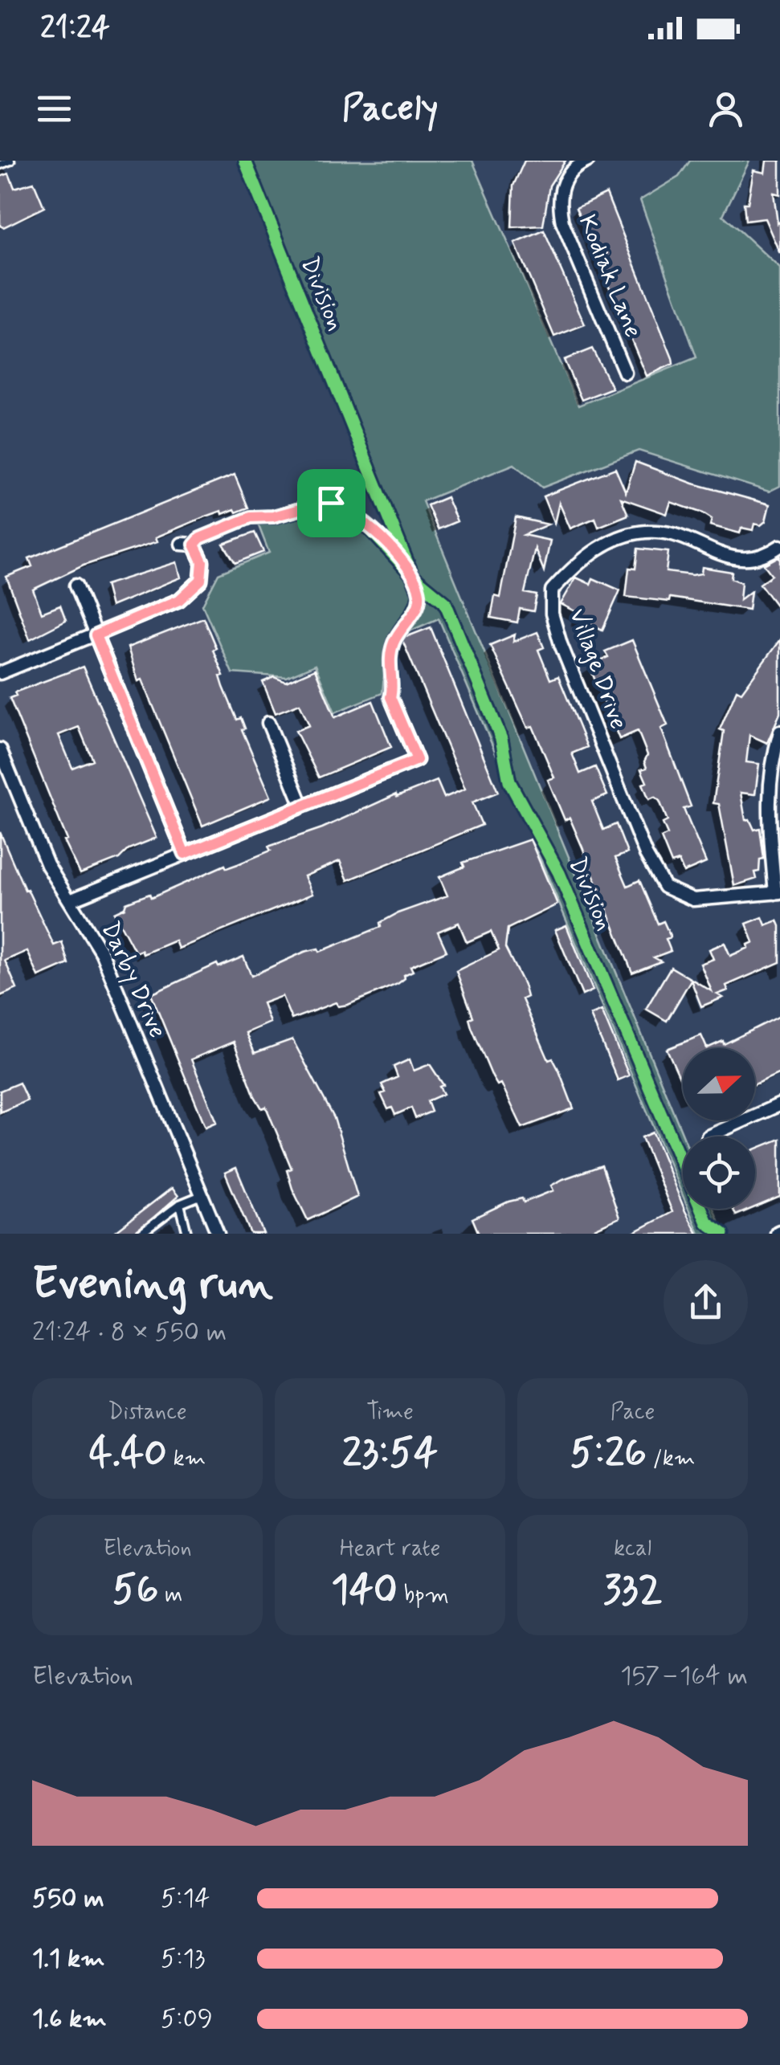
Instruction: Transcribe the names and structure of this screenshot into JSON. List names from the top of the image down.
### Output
{
  "streets": {
    "street": ["Kodiak Lane", "Village Drive", "Darby Drive"],
    "cycle path": ["Division"]
  },
  "north": "right",
  "page": {
    "status": "21:24",
    "header": "Pacely",
    "heading": ["Evening run", "21:24 · 8 × 550 m"],
    "stats": [
      ["Distance", "4.40 km"],
      ["Time", "23:54"],
      ["Pace", "5:26 /km"],
      ["Elevation", "56 m"],
      ["Heart rate", "140 bpm"],
      ["kcal", "332"]
    ],
    "chart": ["Elevation", "157–164 m"],
    "list": [
      {
        "name": "550 m",
        "note": "5:14"
      },
      {
        "name": "1.1 km",
        "note": "5:13"
      },
      {
        "name": "1.6 km",
        "note": "5:09"
      }
    ]
  }
}
